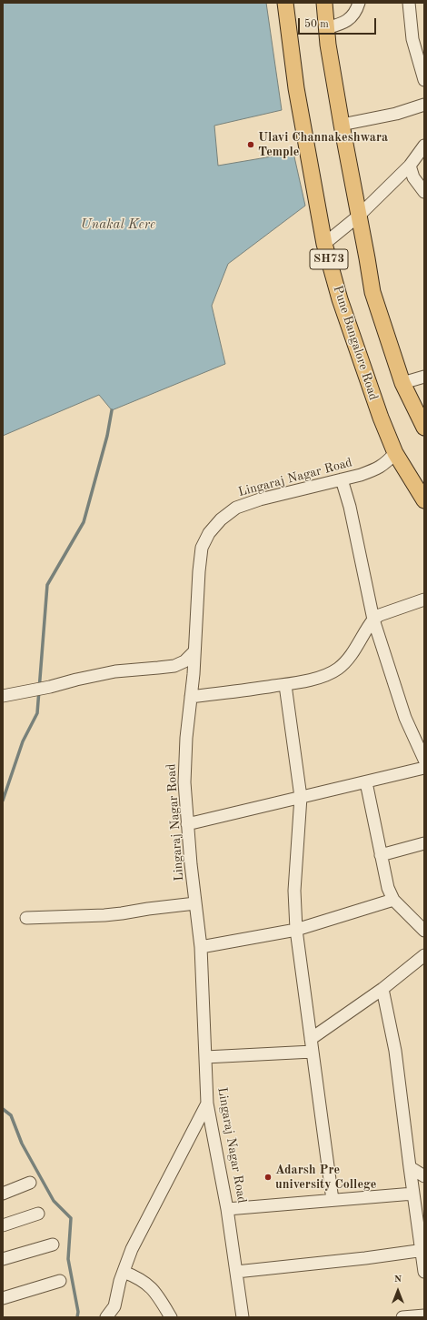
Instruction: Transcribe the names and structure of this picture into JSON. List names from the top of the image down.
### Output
{
  "streets": {
    "main road": ["SH73", "Pune Bangalore Road"],
    "street": ["Lingaraj Nagar Road"]
  },
  "crossings": [
    ["Pune Bangalore Road", "Lingaraj Nagar Road"]
  ],
  "water": ["Unakal Kere"],
  "places": ["Ulavi Channakeshwara Temple", "Adarsh Pre university College"],
  "scale_bar": "50 m",
  "north": "top"
}
